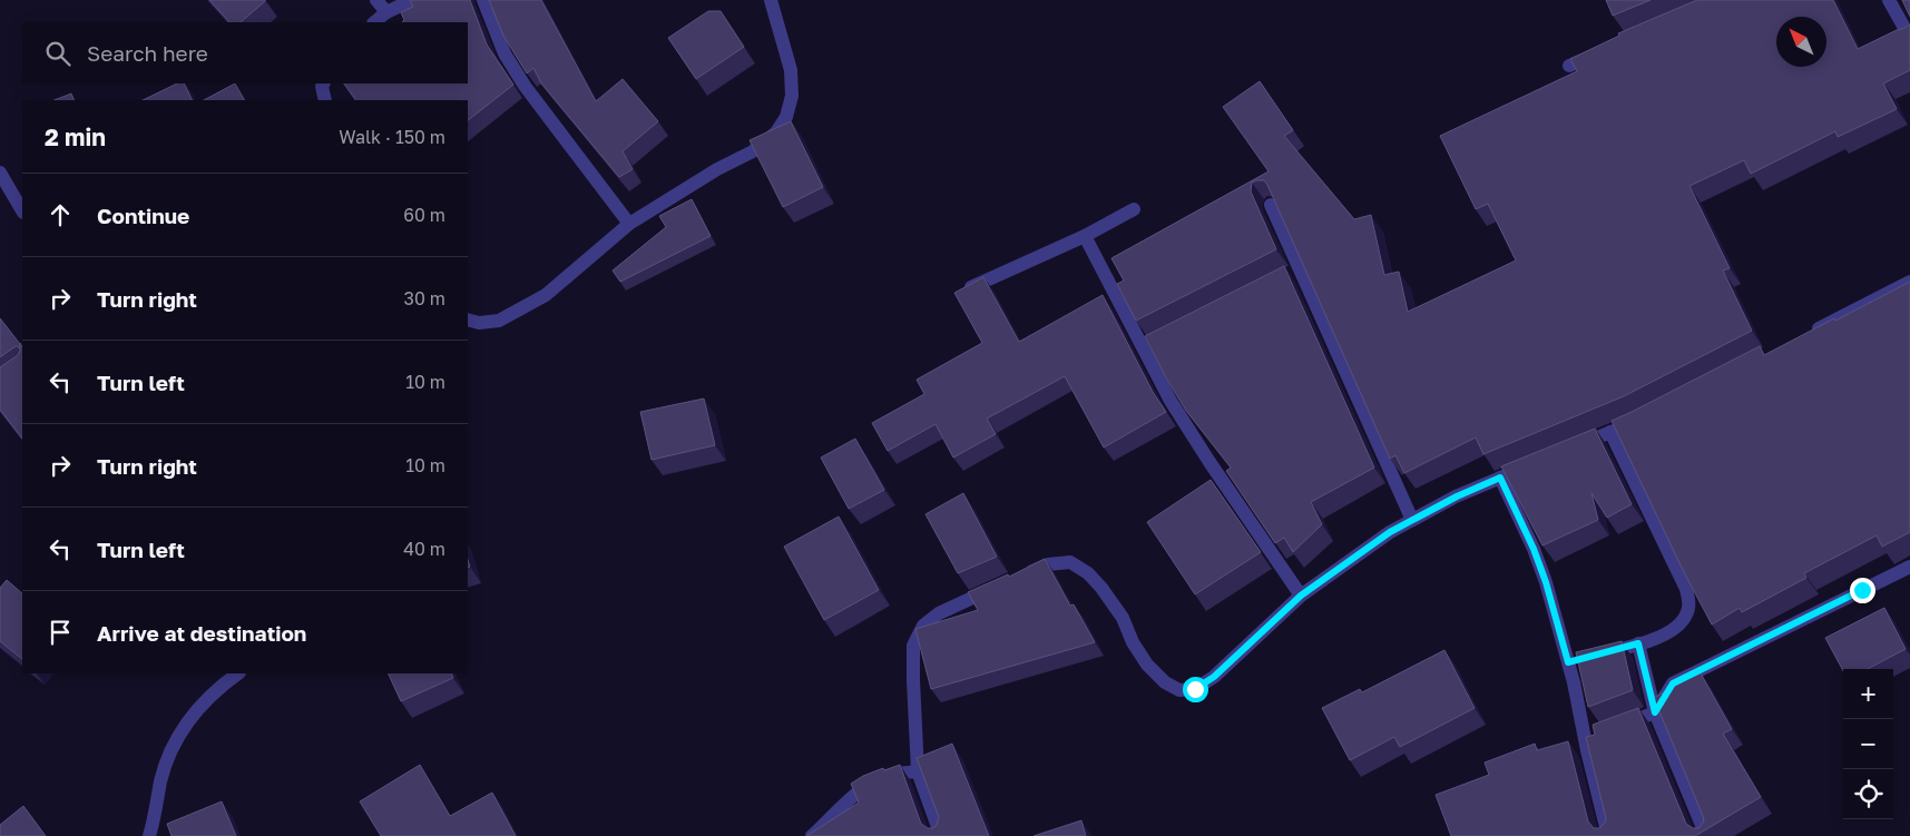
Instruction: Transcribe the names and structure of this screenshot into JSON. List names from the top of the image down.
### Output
{
  "north": "top left",
  "page": {
    "search": "Search here",
    "heading": ["2 min", "Walk · 150 m"],
    "list": [
      ["Continue", "60 m"],
      ["Turn right", "30 m"],
      ["Turn left", "10 m"],
      ["Turn right", "10 m"],
      ["Turn left", "40 m"],
      "Arrive at destination"
    ],
    "map_buttons": ["+", "−"]
  }
}
